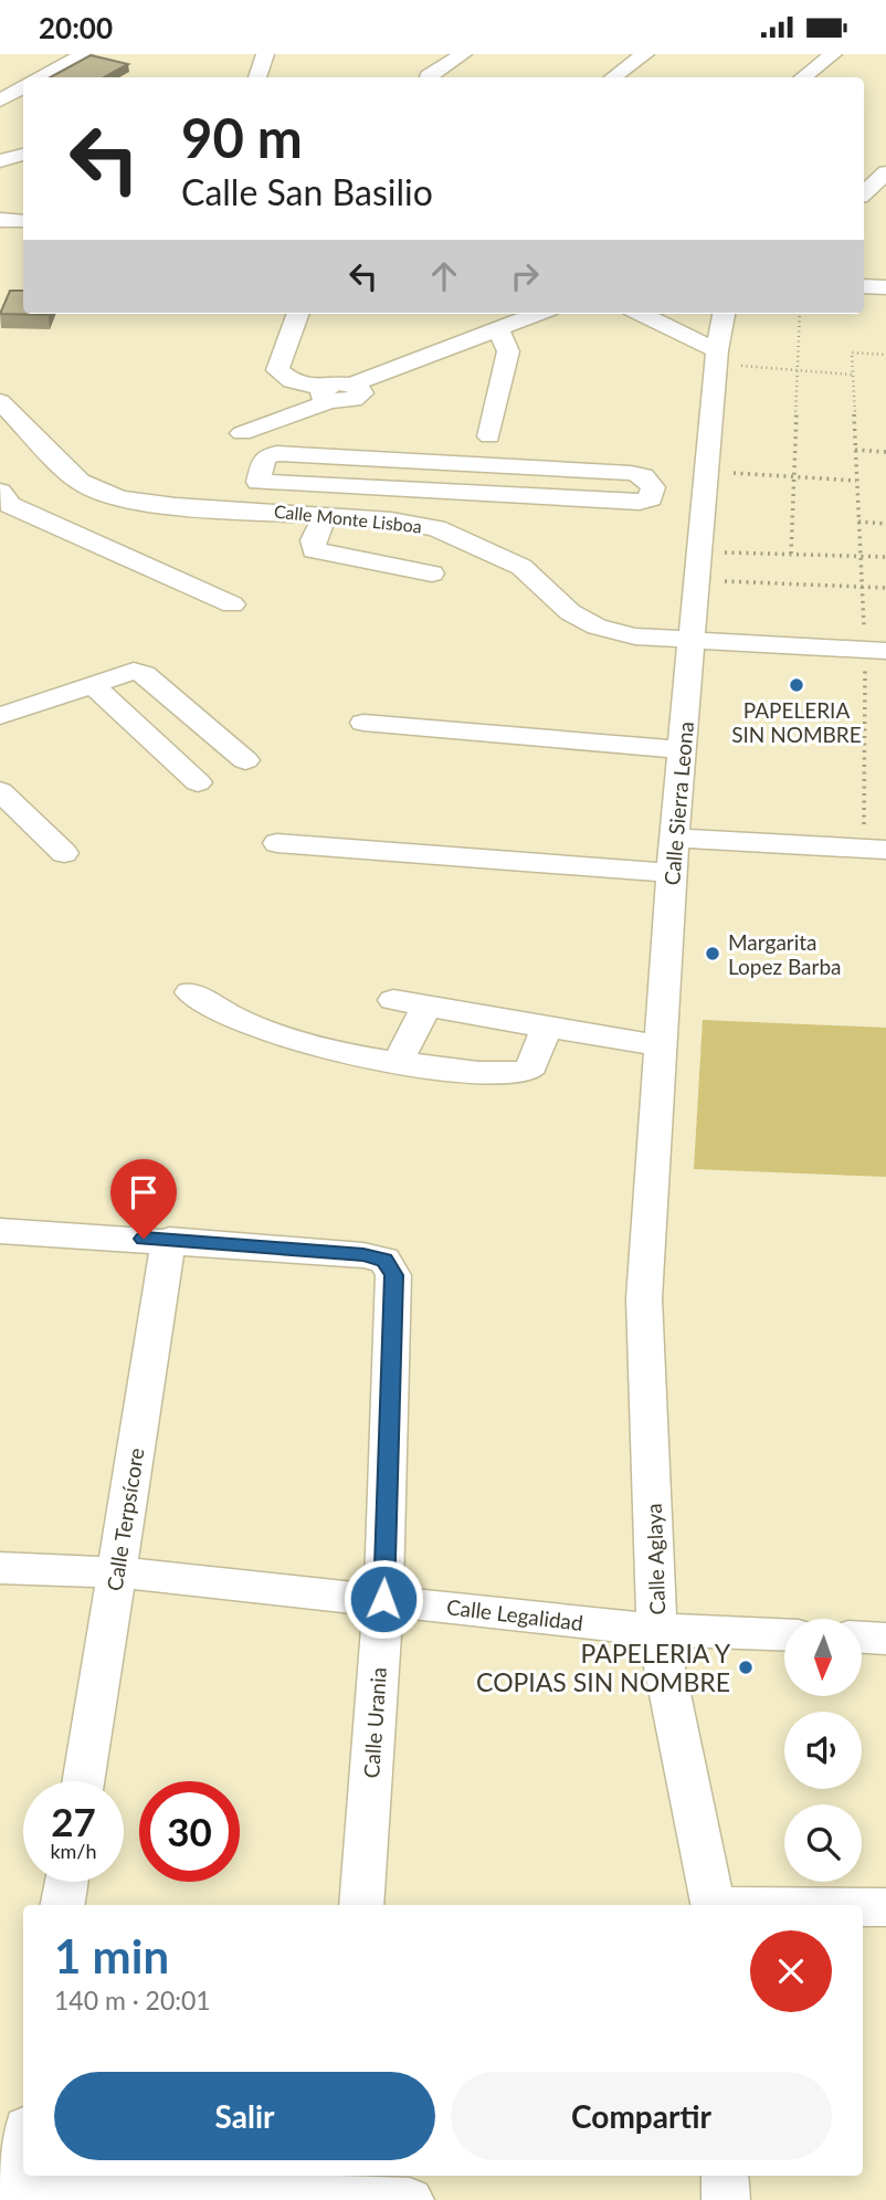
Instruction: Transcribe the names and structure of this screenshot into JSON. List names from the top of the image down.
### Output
{
  "streets": {
    "street": [
      "Calle Monte Lisboa",
      "Calle Sierra Leona",
      "Calle Terpsícore",
      "Calle Aglaya",
      "Calle Legalidad",
      "Calle Urania"
    ]
  },
  "crossings": [
    ["Calle Monte Lisboa", "Calle Sierra Leona"],
    ["Calle Sierra Leona", "Calle Aglaya"],
    ["Calle Terpsícore", "Calle Legalidad"],
    ["Calle Terpsícore", "Calle Urania"],
    ["Calle Aglaya", "Calle Legalidad"],
    ["Calle Legalidad", "Calle Urania"]
  ],
  "places": ["PAPELERIA SIN NOMBRE", "Margarita Lopez Barba", "PAPELERIA Y COPIAS SIN NOMBRE"],
  "north": "bottom",
  "page": {
    "status": "20:00",
    "turn": ["90 m", "Calle San Basilio"],
    "speed": "27 km/h",
    "limit": "30",
    "heading": ["1 min", "140 m · 20:01"],
    "buttons": ["Salir", "Compartir"]
  }
}
